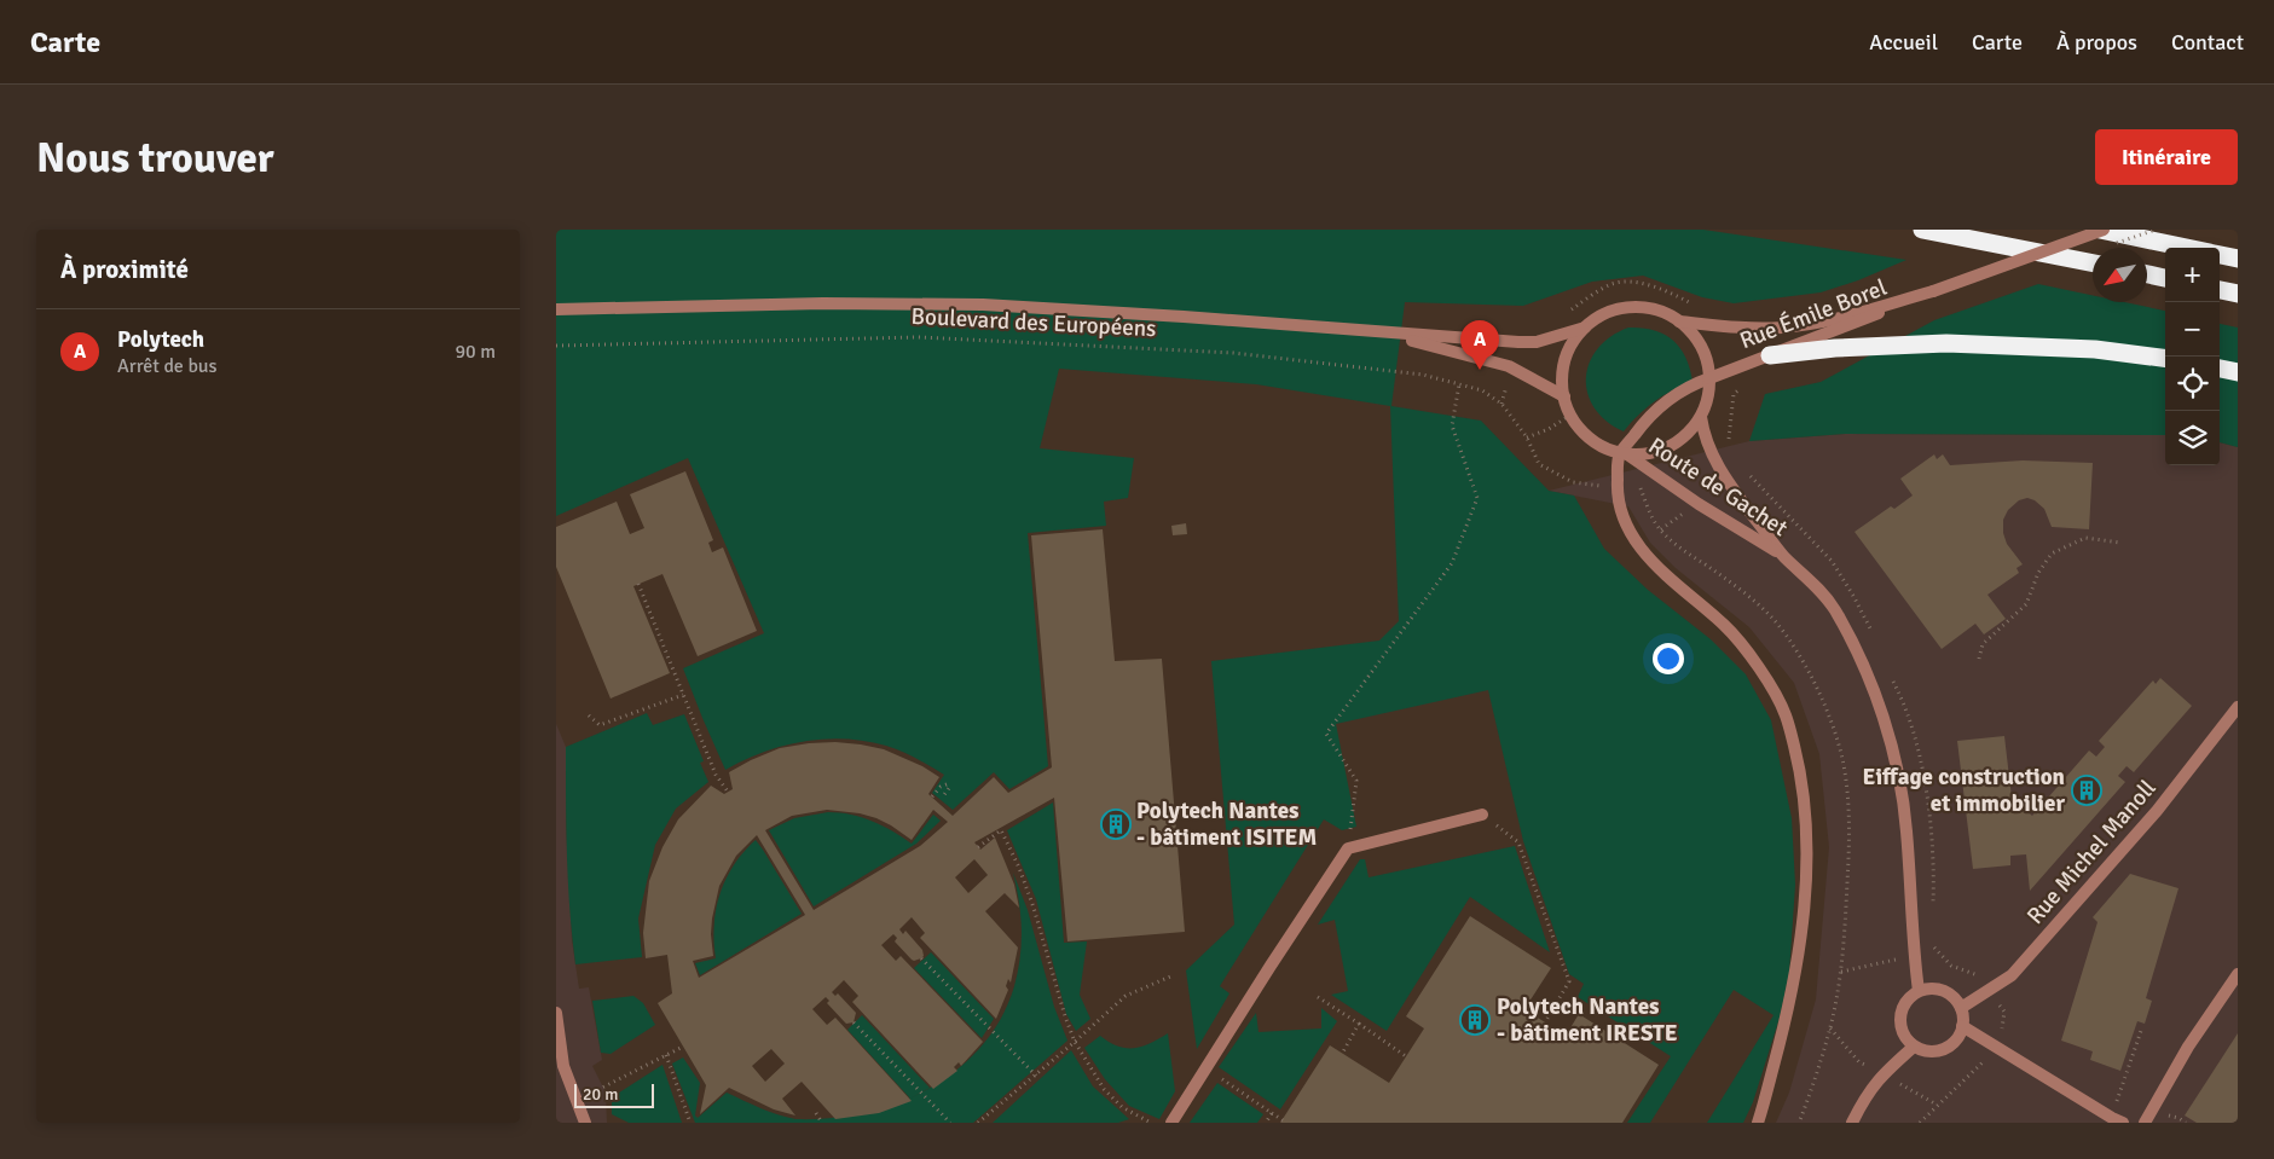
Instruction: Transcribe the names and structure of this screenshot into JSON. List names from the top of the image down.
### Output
{
  "streets": {
    "street": [
      "Rue Émile Borel",
      "Boulevard des Européens",
      "Route de Gachet",
      "Rue Michel Manoll"
    ]
  },
  "crossings": [
    ["Rue Émile Borel", "Boulevard des Européens"],
    ["Rue Émile Borel", "Route de Gachet"],
    ["Boulevard des Européens", "Route de Gachet"],
    ["Route de Gachet", "Rue Michel Manoll"]
  ],
  "places": {
    "building": ["Eiffage construction et immobilier", "Polytech Nantes - bâtiment ISITEM", "Polytech Nantes - bâtiment IRESTE"]
  },
  "scale_bar": "20 m",
  "north": "bottom left",
  "page": {
    "header": "Carte",
    "nav": [
      "Accueil",
      "Carte",
      "À propos",
      "Contact"
    ],
    "buttons": "Itinéraire",
    "title": "Nous trouver",
    "heading": "À proximité",
    "map_buttons": ["+", "−"],
    "list": [
      {
        "mark": "A",
        "name": "Polytech",
        "note": "Arrêt de bus",
        "value": "90 m"
      }
    ],
    "pins": "A",
    "scale": "20 m"
  }
}
